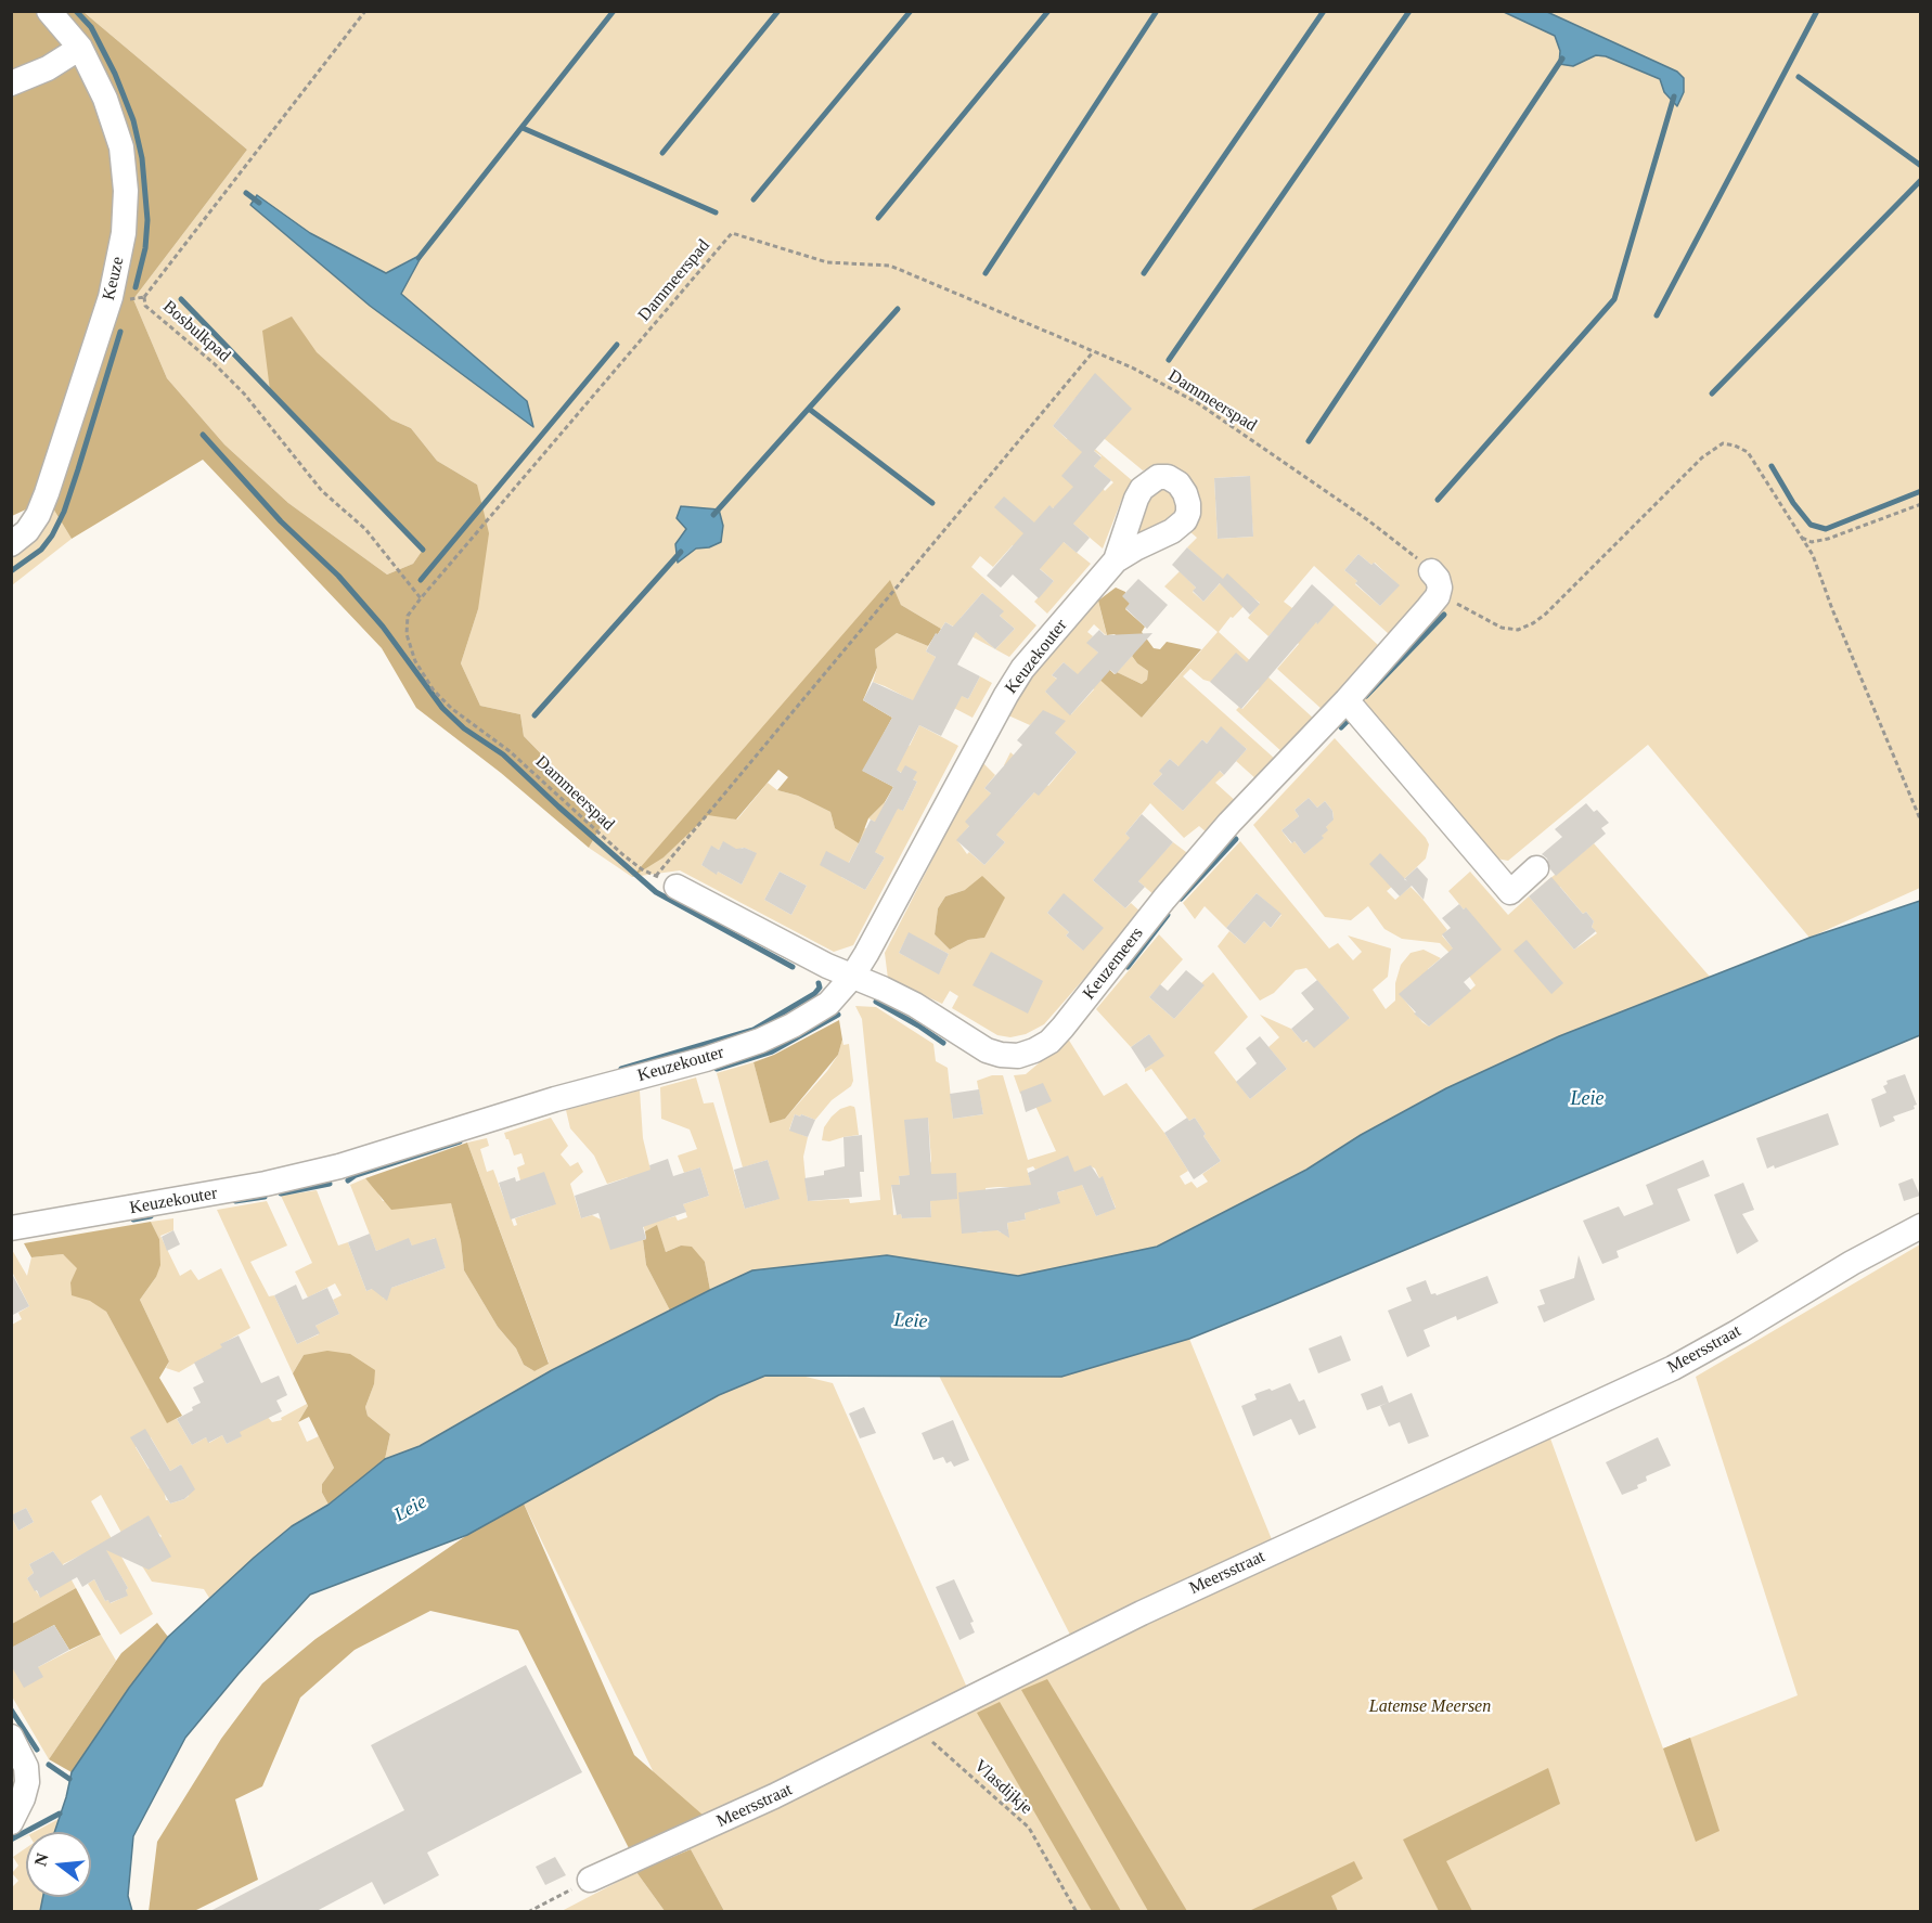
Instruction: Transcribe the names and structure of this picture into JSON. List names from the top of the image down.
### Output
{
  "streets": {
    "street": [
      "Keuze",
      "Keuzekouter",
      "Keuzemeers",
      "Meersstraat"
    ],
    "path": ["Dammeerspad", "Bosbulkpad", "Vlasdijkje"]
  },
  "crossings": [
    ["Dammeerspad", "Bosbulkpad"],
    ["Dammeerspad", "Keuzemeers"],
    ["Keuzekouter", "Keuzemeers"],
    ["Meersstraat", "Vlasdijkje"]
  ],
  "water": ["Leie"],
  "parks": ["Latemse Meersen"],
  "north": "left"
}
